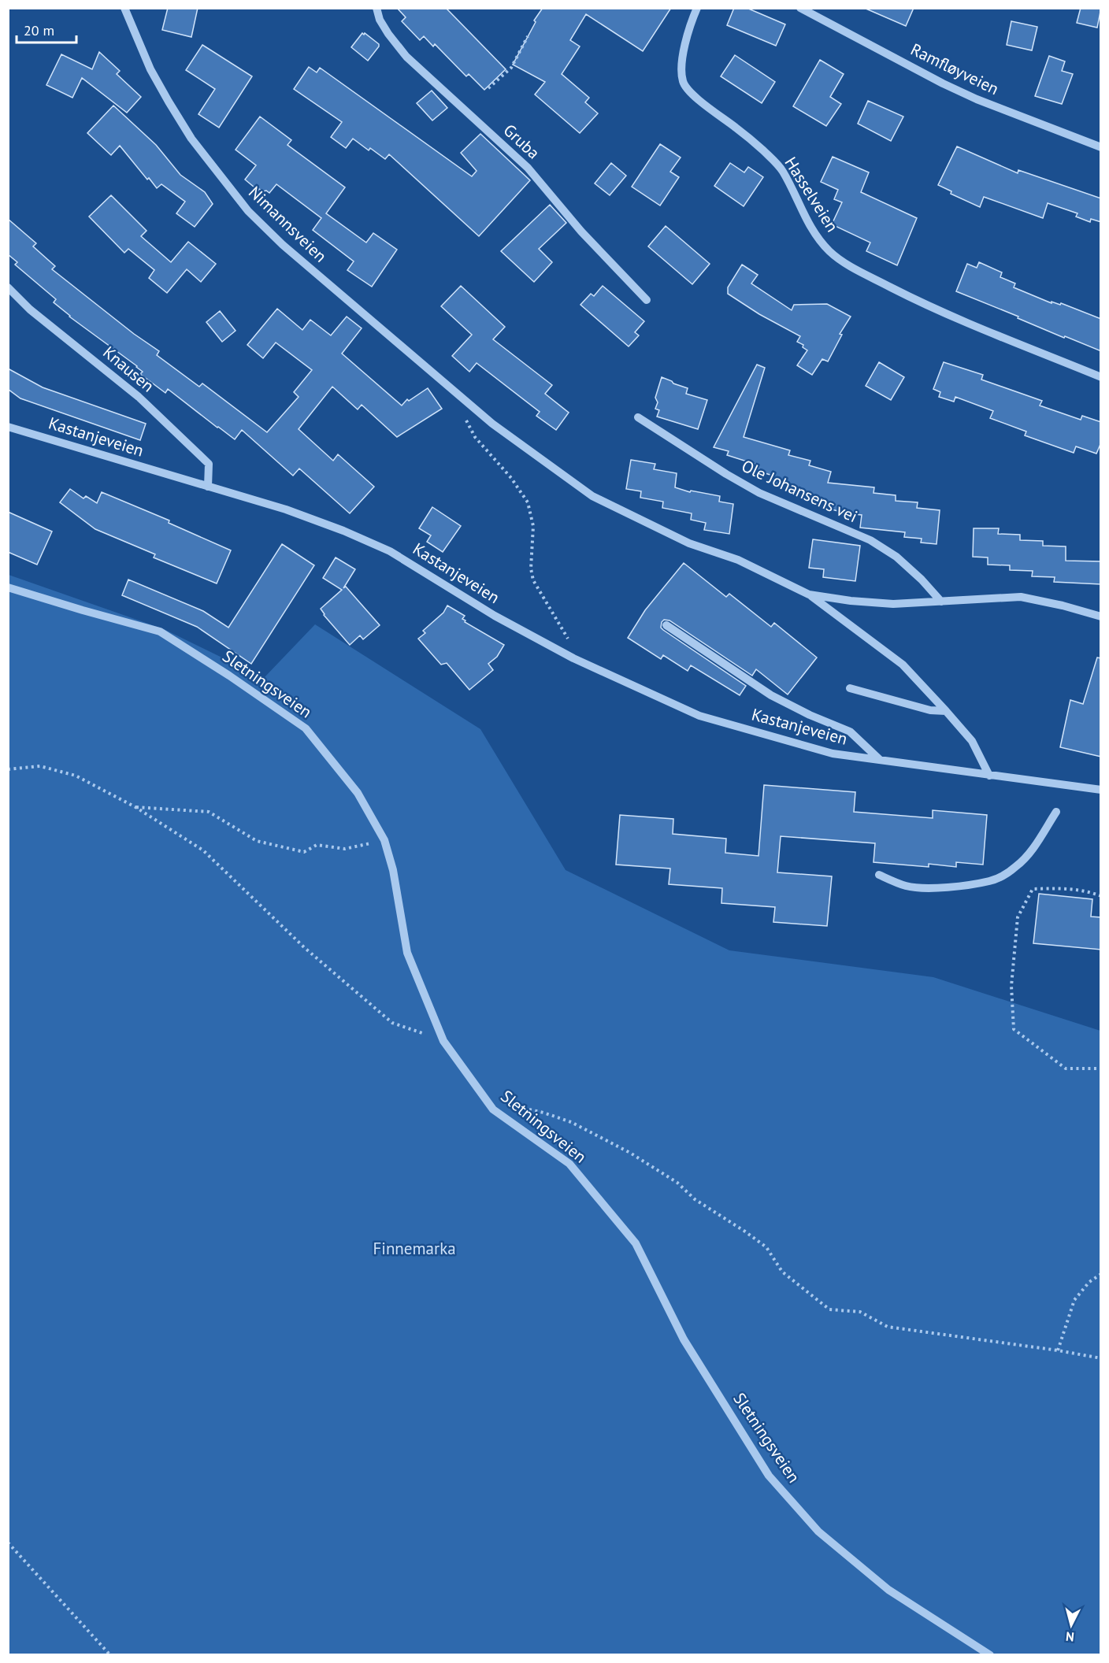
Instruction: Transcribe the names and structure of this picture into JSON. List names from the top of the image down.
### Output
{
  "streets": {
    "street": [
      "Ramfløyveien",
      "Gruba",
      "Hasselveien",
      "Nimannsveien",
      "Knausen",
      "Kastanjeveien",
      "Ole Johansens vei",
      "Sletningsveien"
    ]
  },
  "crossings": [
    ["Knausen", "Kastanjeveien"]
  ],
  "parks": ["Finnemarka"],
  "scale_bar": "20 m",
  "north": "bottom"
}
